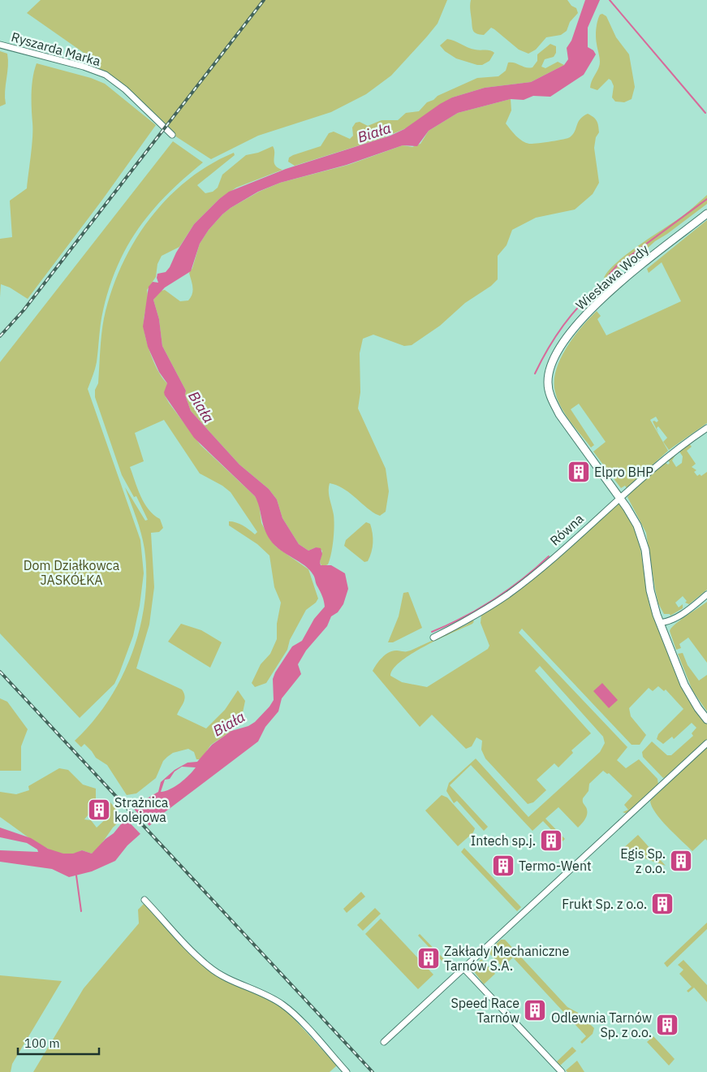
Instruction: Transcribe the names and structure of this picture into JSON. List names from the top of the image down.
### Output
{
  "streets": {
    "street": ["Ryszarda Marka", "Wiesława Wody", "Równa"]
  },
  "crossings": [
    ["Wiesława Wody", "Równa"]
  ],
  "water": ["Biała"],
  "parks": ["Dom Działkowca JASKÓŁKA"],
  "places": {
    "building": [
      "Elpro BHP",
      "Strażnica kolejowa",
      "Intech sp.j.",
      "Egis Sp. z o.o.",
      "Termo-Went",
      "Frukt Sp. z o.o.",
      "Zakłady Mechaniczne Tarnów S.A.",
      "Speed Race Tarnów",
      "Odlewnia Tarnów Sp. z o.o."
    ]
  },
  "scale_bar": "100 m"
}
